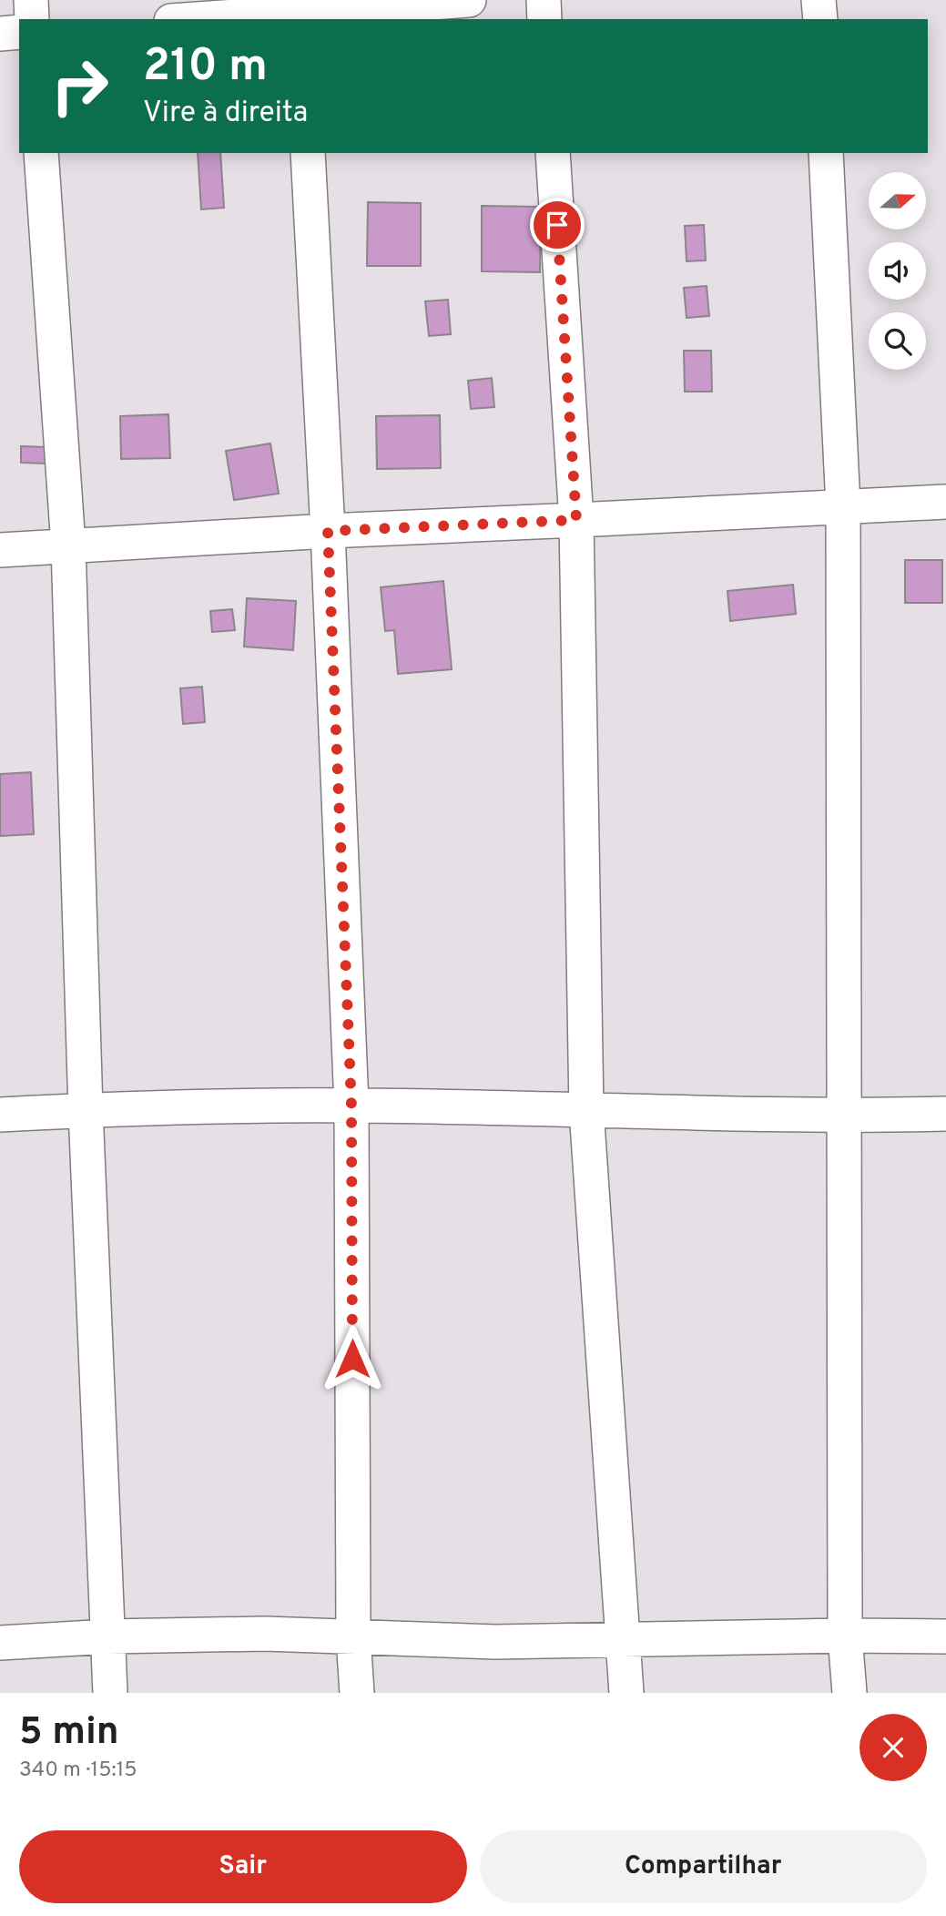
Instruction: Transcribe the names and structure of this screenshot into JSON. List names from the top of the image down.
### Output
{
  "north": "right",
  "page": {
    "turn": ["210 m", "Vire à direita"],
    "heading": ["5 min", "340 m · 15:15"],
    "buttons": ["Sair", "Compartilhar"]
  }
}
